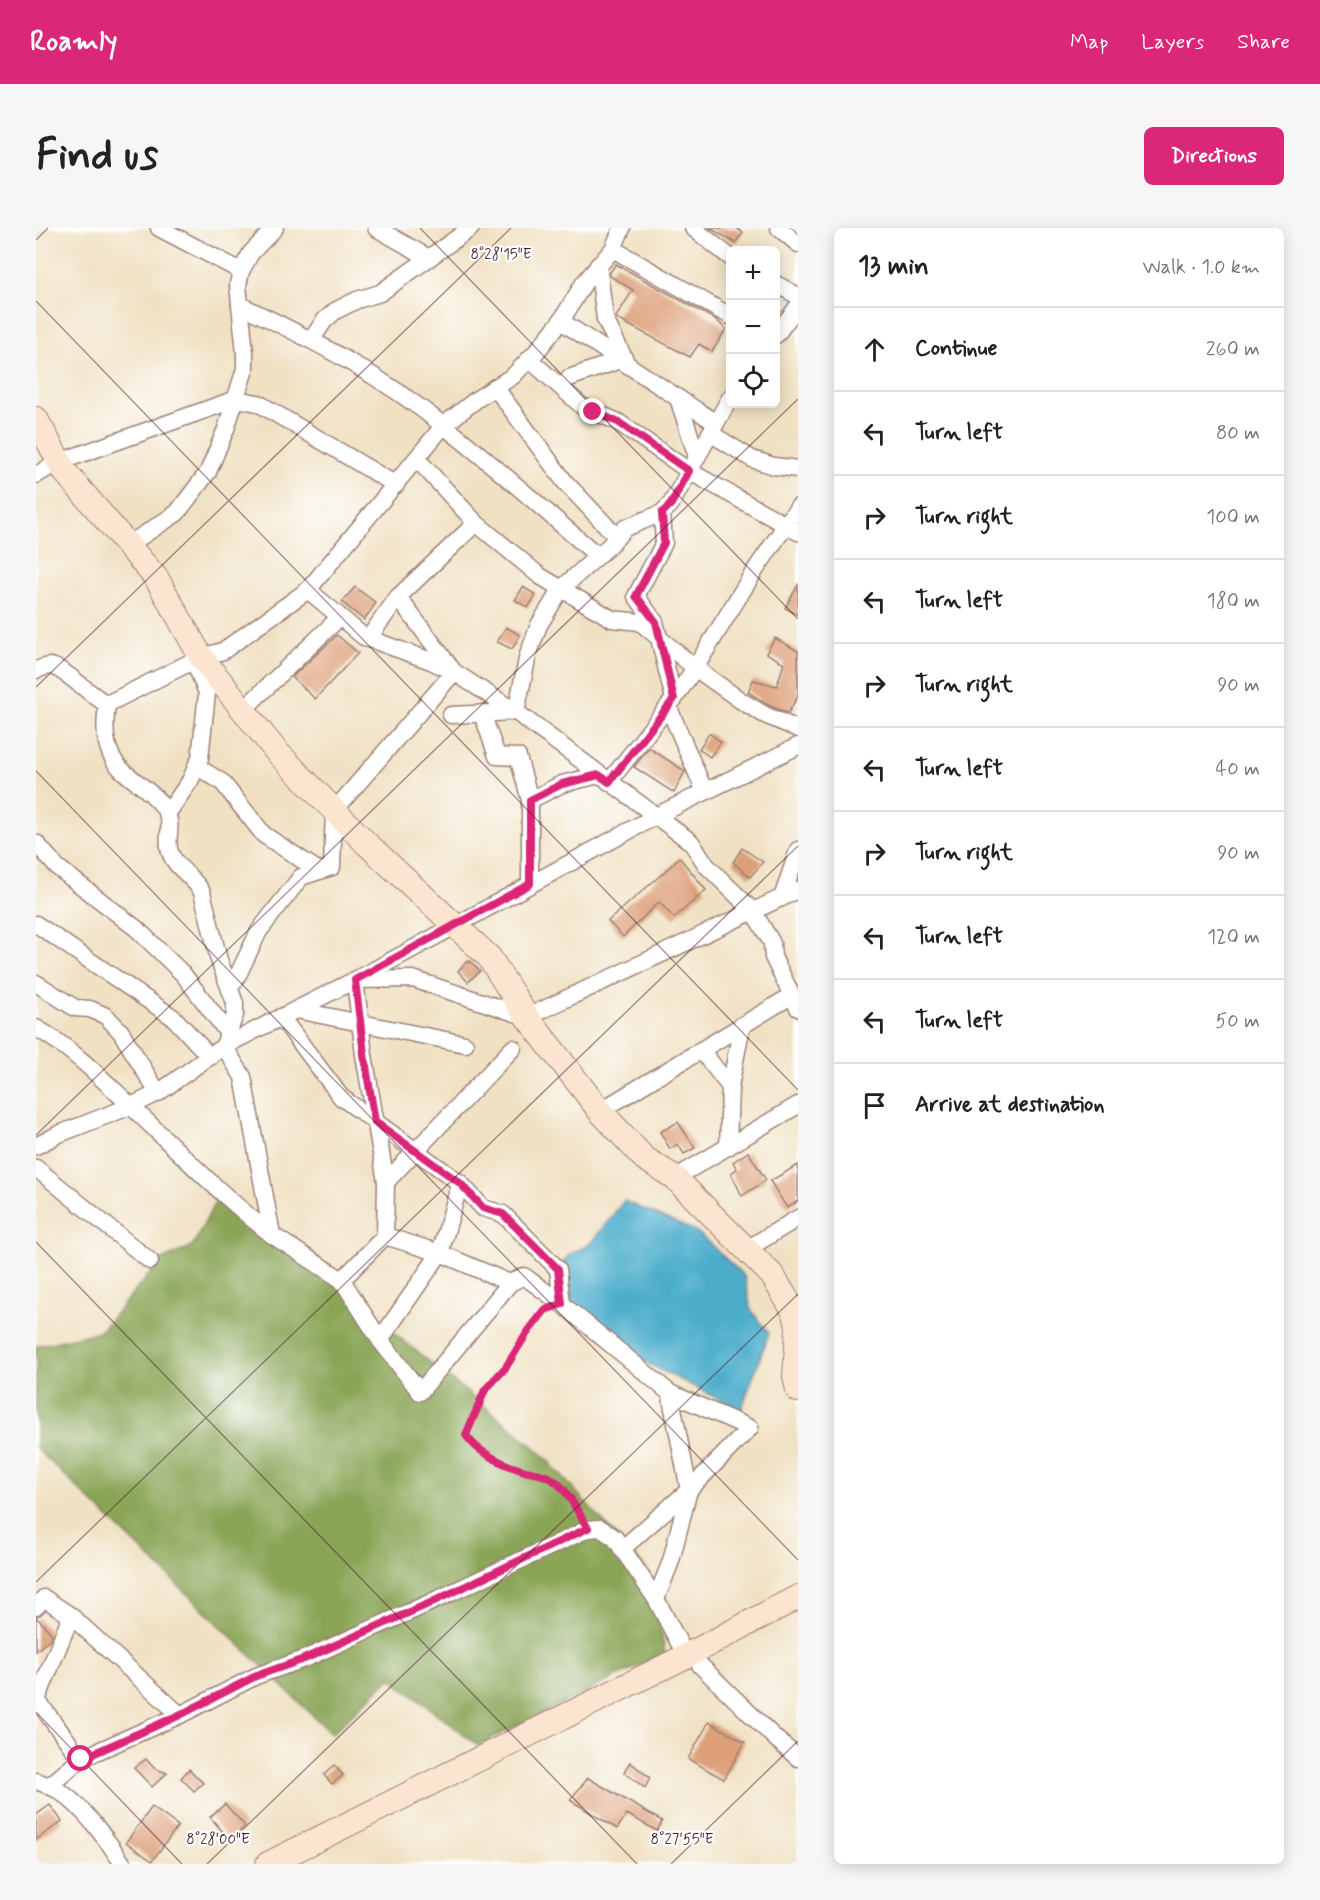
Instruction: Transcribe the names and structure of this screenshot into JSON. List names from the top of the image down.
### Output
{
  "page": {
    "header": "Roamly",
    "nav": ["Map", "Layers", "Share"],
    "buttons": "Directions",
    "title": "Find us",
    "heading": ["13 min", "Walk · 1.0 km"],
    "map_buttons": ["+", "−"],
    "list": [
      ["Continue", "260 m"],
      ["Turn left", "80 m"],
      ["Turn right", "100 m"],
      ["Turn left", "180 m"],
      ["Turn right", "90 m"],
      ["Turn left", "40 m"],
      ["Turn right", "90 m"],
      ["Turn left", "120 m"],
      ["Turn left", "50 m"],
      "Arrive at destination"
    ]
  },
  "coordinates": ["8°28'15\"E", "8°28'00\"E", "8°27'55\"E"]
}
